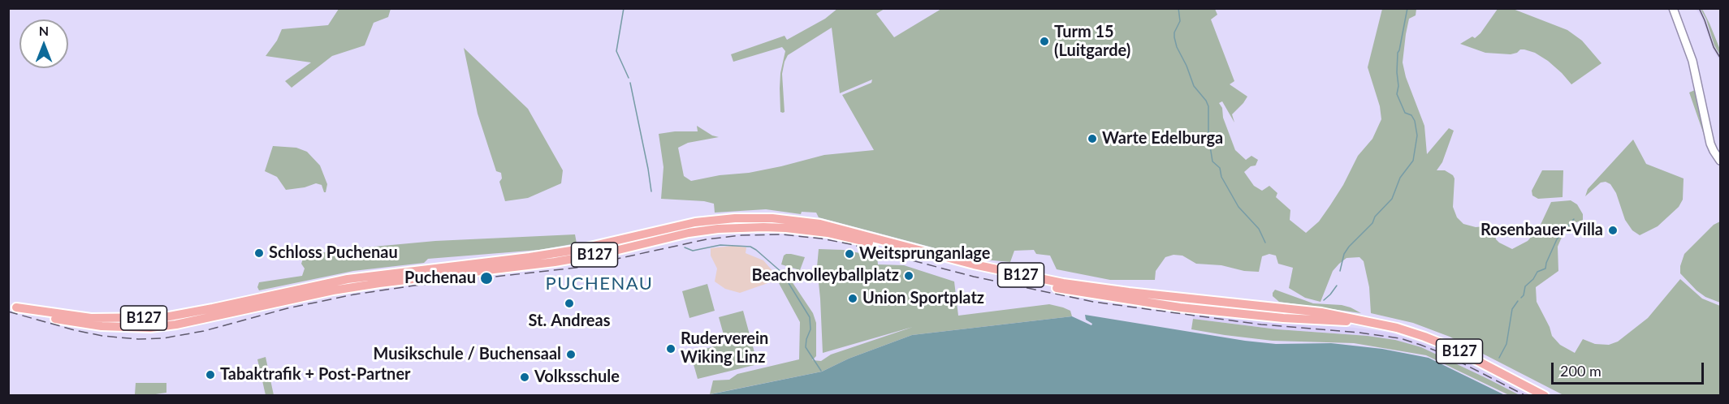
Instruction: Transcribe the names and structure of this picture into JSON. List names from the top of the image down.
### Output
{
  "streets": {
    "main road": ["B127"]
  },
  "districts": ["PUCHENAU"],
  "places": [
    "Turm 15 (Luitgarde)",
    "Warte Edelburga",
    "Rosenbauer-Villa",
    "Schloss Puchenau",
    "Weitsprunganlage",
    "Beachvolleyballplatz",
    "Puchenau",
    "Union Sportplatz",
    "St. Andreas",
    "Ruderverein Wiking Linz",
    "Musikschule / Buchensaal",
    "Tabaktrafik + Post-Partner",
    "Volksschule"
  ],
  "scale_bar": "200 m",
  "north": "top"
}
